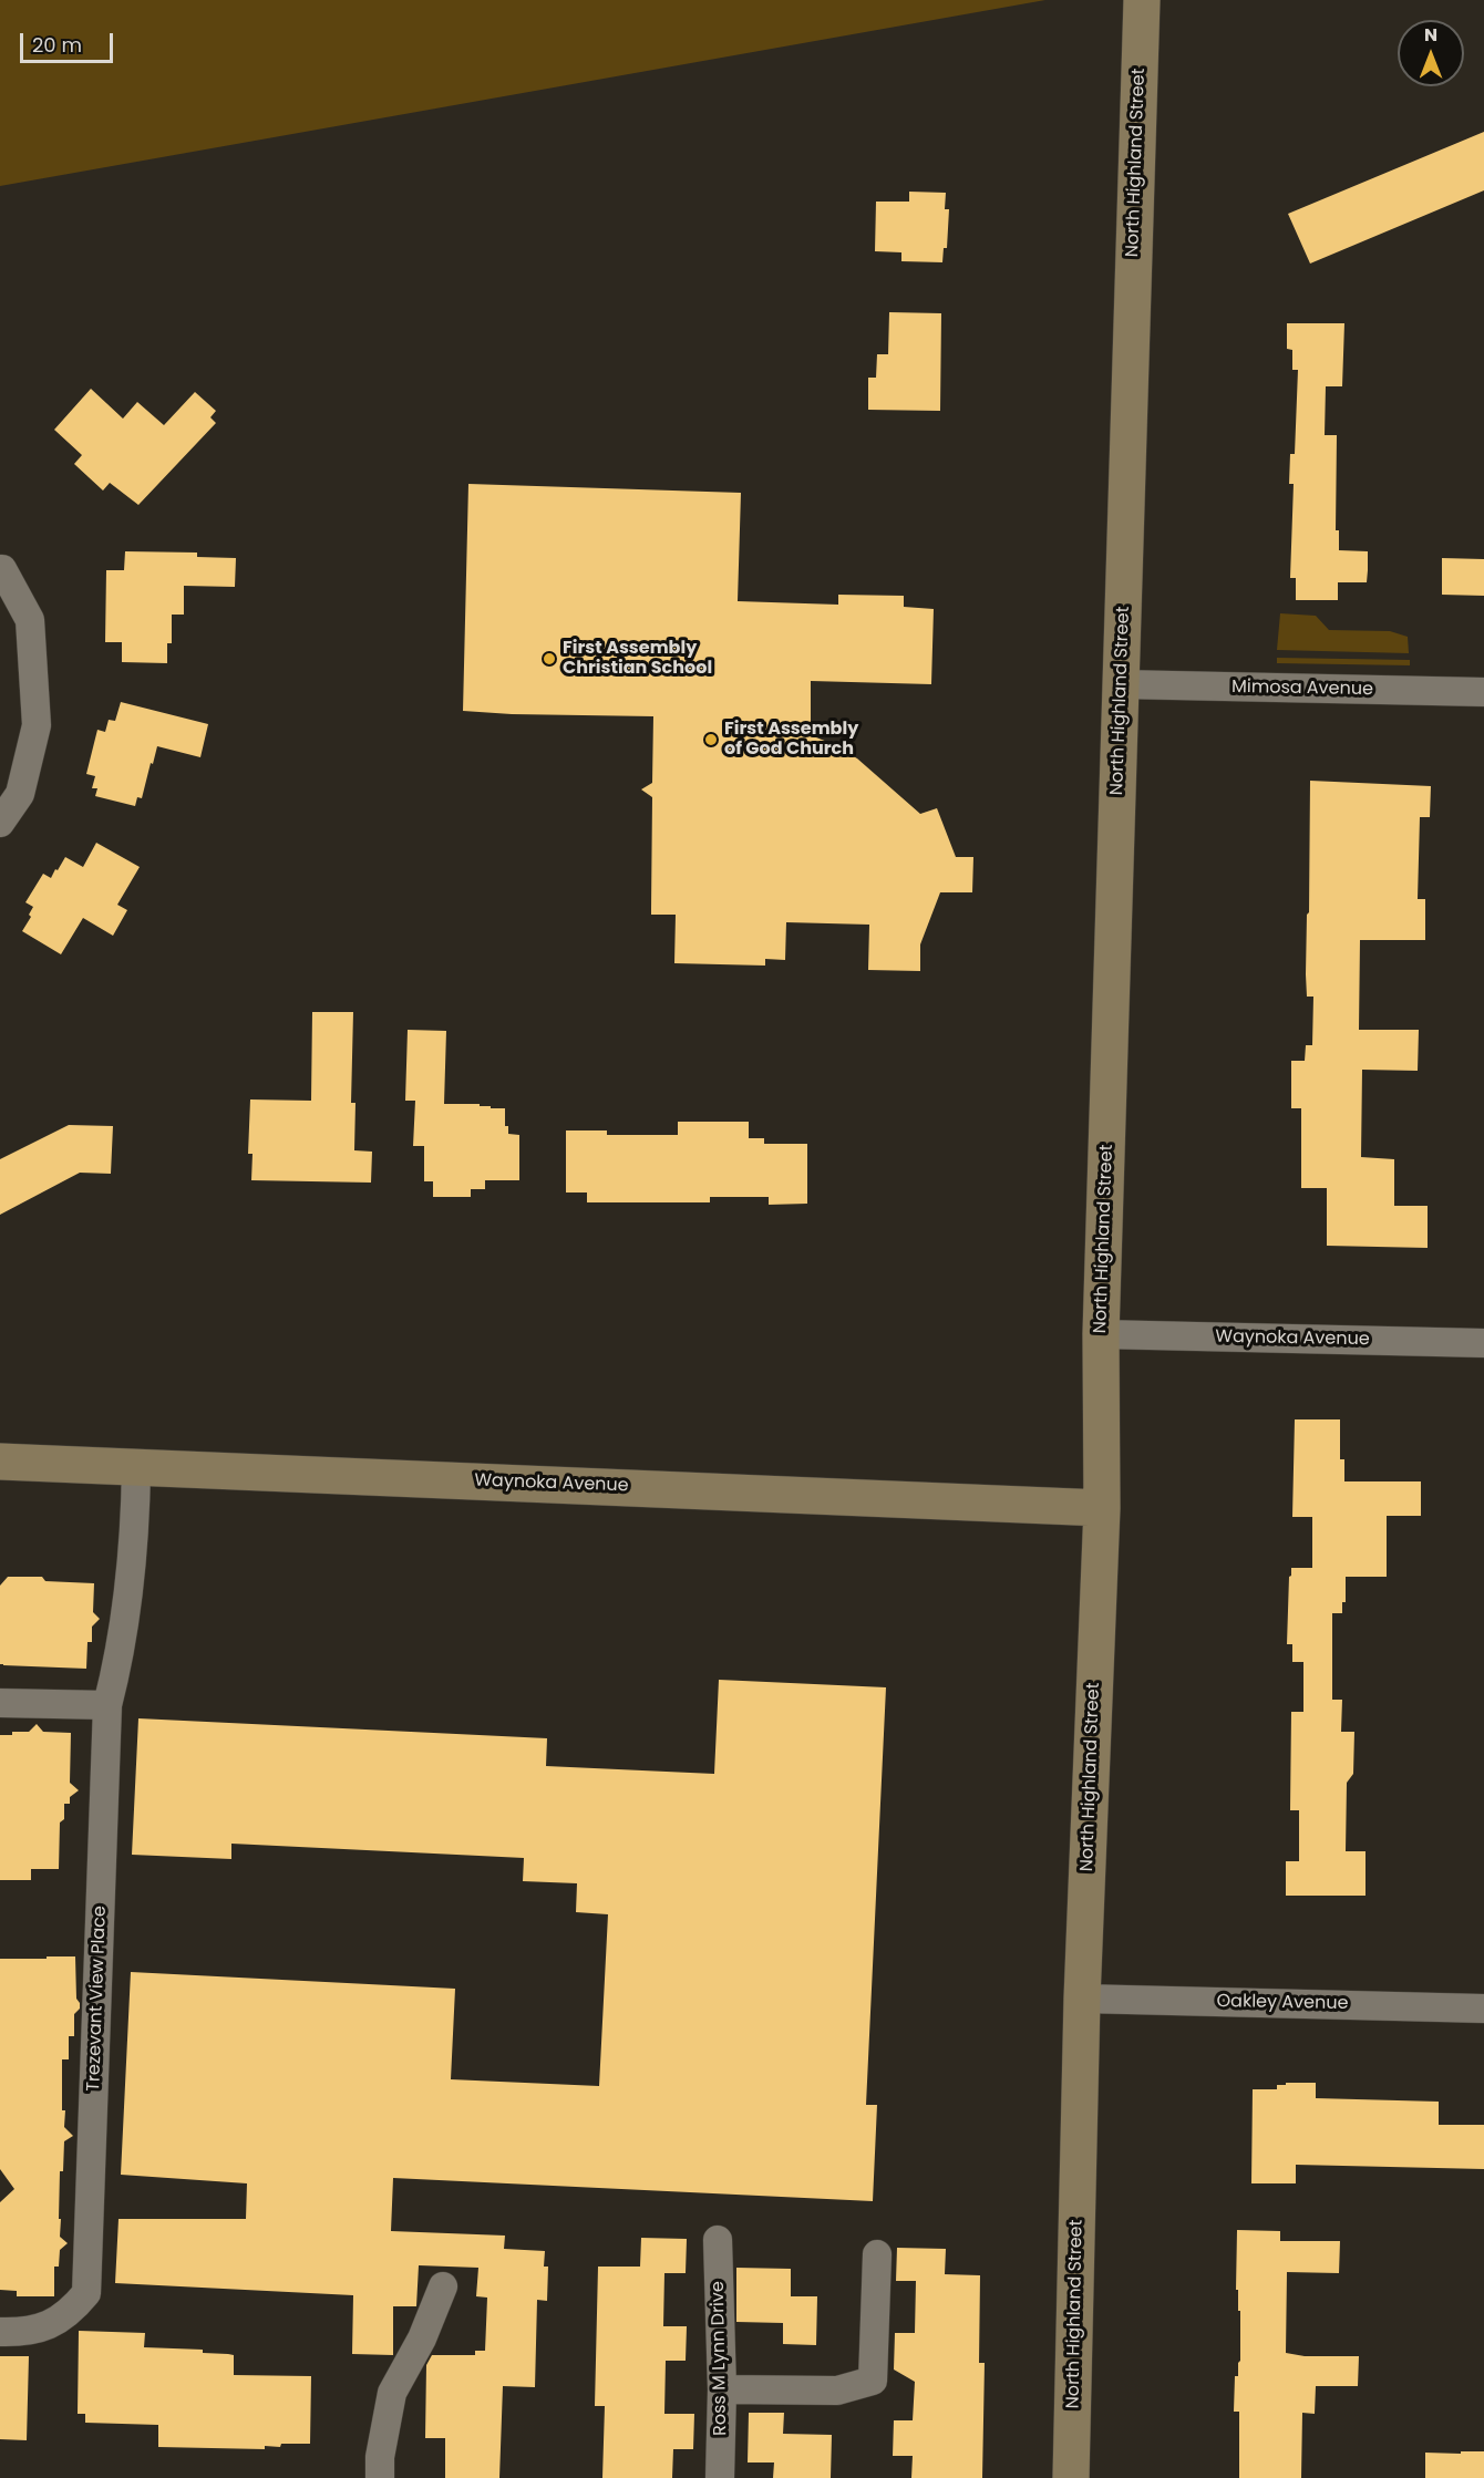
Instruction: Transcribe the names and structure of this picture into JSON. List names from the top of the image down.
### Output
{
  "streets": {
    "main road": ["North Highland Street", "Waynoka Avenue"],
    "street": [
      "Mimosa Avenue",
      "Trezevant View Place",
      "Oakley Avenue",
      "Ross M Lynn Drive"
    ]
  },
  "crossings": [
    ["North Highland Street", "Mimosa Avenue"],
    ["North Highland Street", "Waynoka Avenue"],
    ["North Highland Street", "Oakley Avenue"],
    ["Waynoka Avenue", "Trezevant View Place"]
  ],
  "places": ["First Assembly Christian School", "First Assembly of God Church"],
  "scale_bar": "20 m",
  "north": "top"
}
